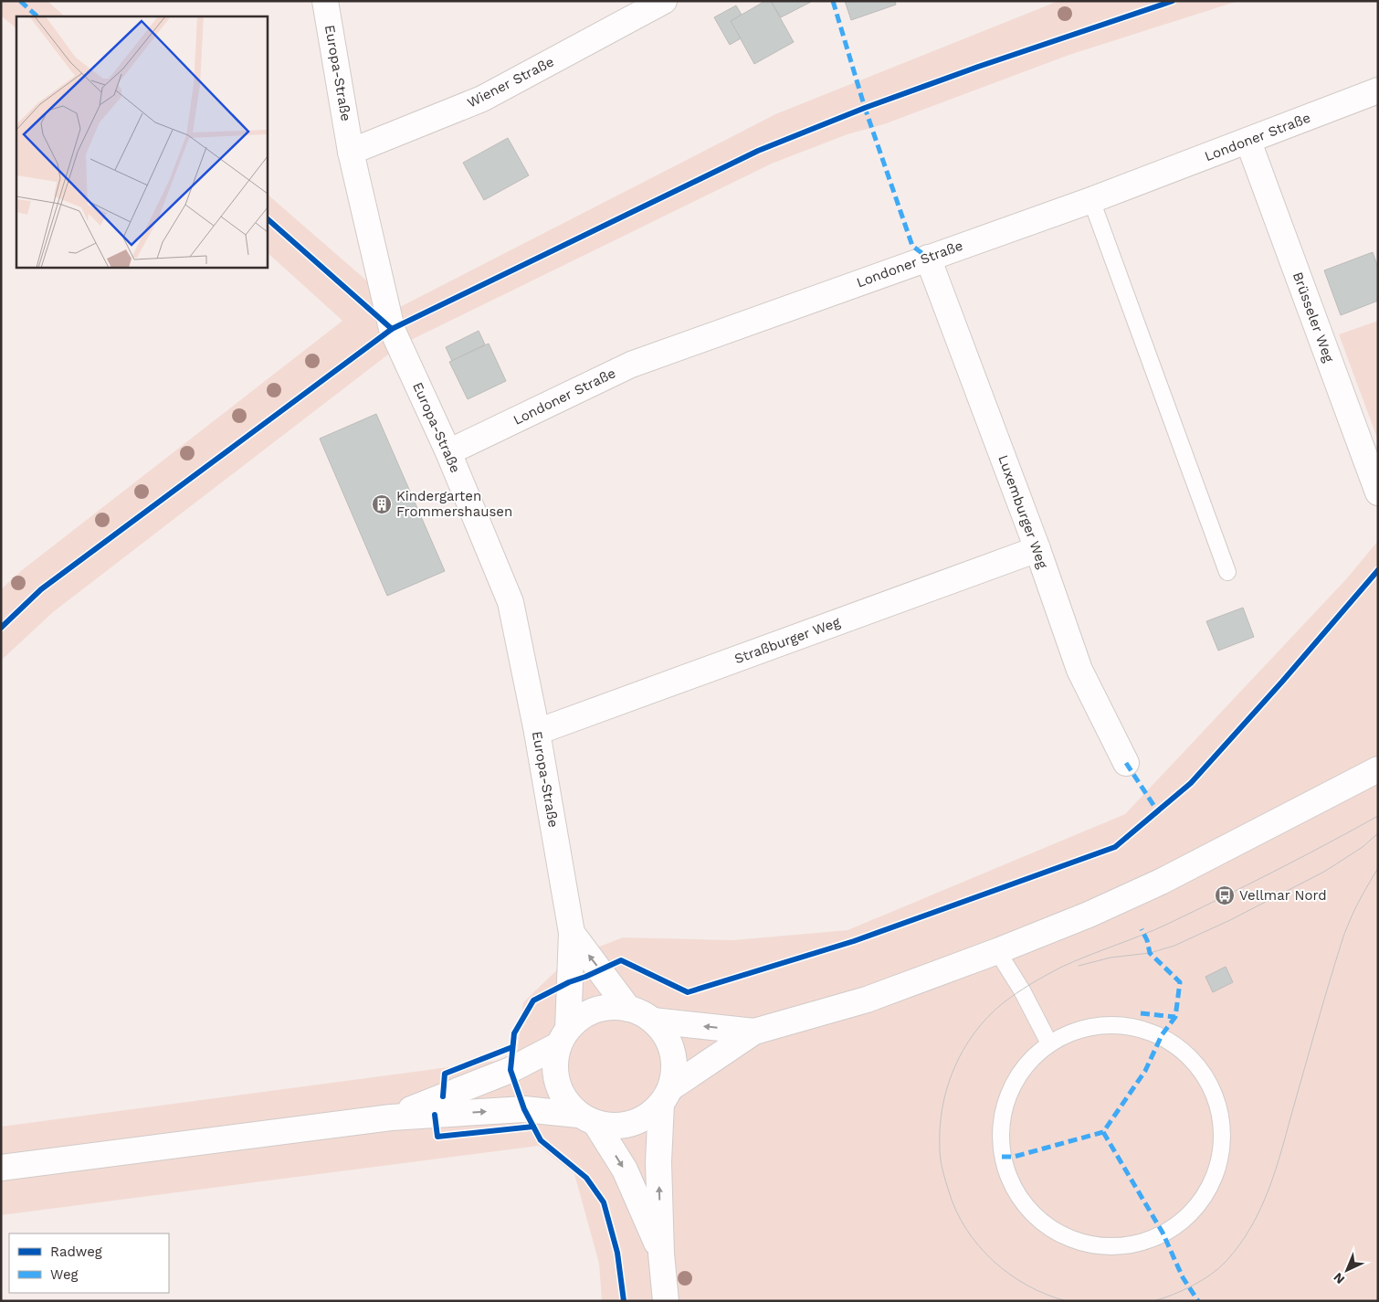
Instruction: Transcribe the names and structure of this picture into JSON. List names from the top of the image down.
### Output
{
  "streets": {
    "street": [
      "Europa-Straße",
      "Wiener Straße",
      "Londoner Straße",
      "Brüsseler Weg",
      "Luxemburger Weg",
      "Straßburger Weg"
    ]
  },
  "crossings": [
    ["Europa-Straße", "Wiener Straße"],
    ["Europa-Straße", "Londoner Straße"],
    ["Europa-Straße", "Straßburger Weg"],
    ["Londoner Straße", "Brüsseler Weg"],
    ["Londoner Straße", "Luxemburger Weg"],
    ["Luxemburger Weg", "Straßburger Weg"]
  ],
  "places": {
    "building": ["Kindergarten Frommershausen"],
    "bus stop": ["Vellmar Nord"]
  },
  "legend": ["Radweg", "Weg"],
  "north": "bottom left"
}
